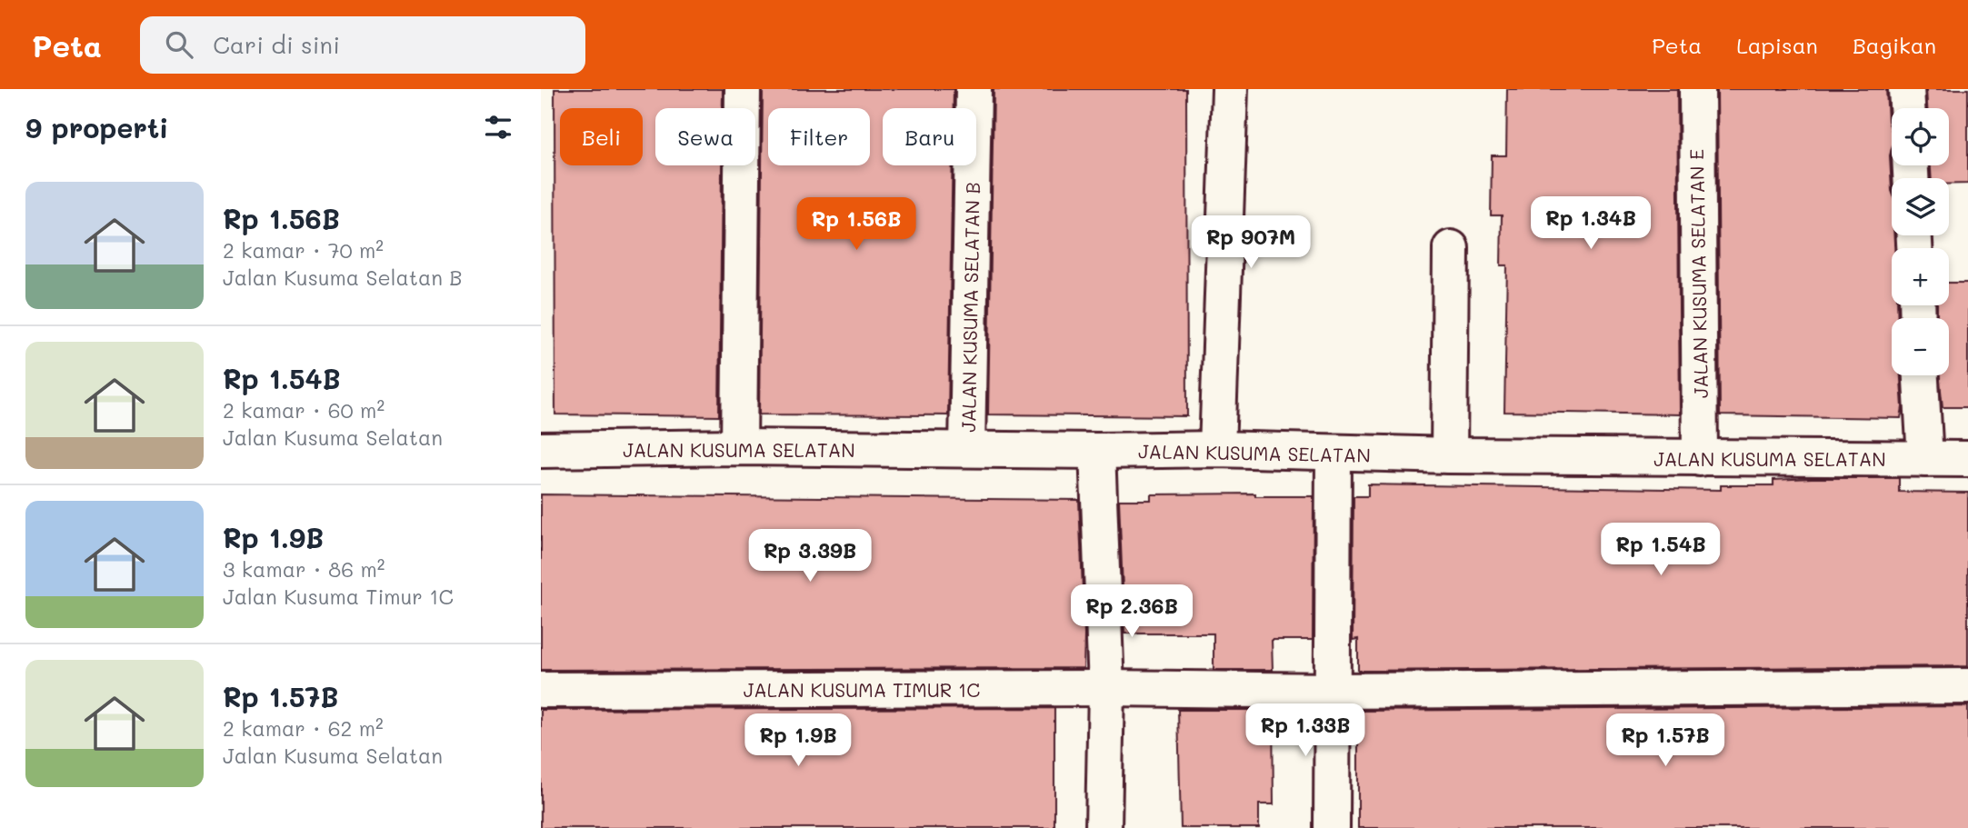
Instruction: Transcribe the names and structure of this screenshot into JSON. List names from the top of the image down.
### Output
{
  "streets": {
    "street": [
      "JALAN KUSUMA SELATAN E",
      "JALAN KUSUMA SELATAN B",
      "JALAN KUSUMA SELATAN",
      "JALAN KUSUMA TIMUR 1C"
    ]
  },
  "crossings": [
    ["JALAN KUSUMA SELATAN E", "JALAN KUSUMA SELATAN"],
    ["JALAN KUSUMA SELATAN B", "JALAN KUSUMA SELATAN"]
  ],
  "page": {
    "header": "Peta",
    "search": "Cari di sini",
    "nav": ["Peta", "Lapisan", "Bagikan"],
    "heading": "9 properti",
    "map_buttons": ["+", "−"],
    "chip": [
      "Beli",
      "Sewa",
      "Filter",
      "Baru"
    ],
    "list": [
      {
        "name": "Rp 1.56B",
        "note": "2 kamar · 70 m² · Jalan Kusuma Selatan B"
      },
      {
        "name": "Rp 1.54B",
        "note": "2 kamar · 60 m² · Jalan Kusuma Selatan"
      },
      {
        "name": "Rp 1.9B",
        "note": "3 kamar · 86 m² · Jalan Kusuma Timur 1C"
      },
      {
        "name": "Rp 1.57B",
        "note": "2 kamar · 62 m² · Jalan Kusuma Selatan"
      }
    ],
    "price": [
      "Rp 1.34B",
      "Rp 1.56B",
      "Rp 907M",
      "Rp 1.54B",
      "Rp 3.39B",
      "Rp 2.36B",
      "Rp 1.33B",
      "Rp 1.9B",
      "Rp 1.57B"
    ]
  }
}
